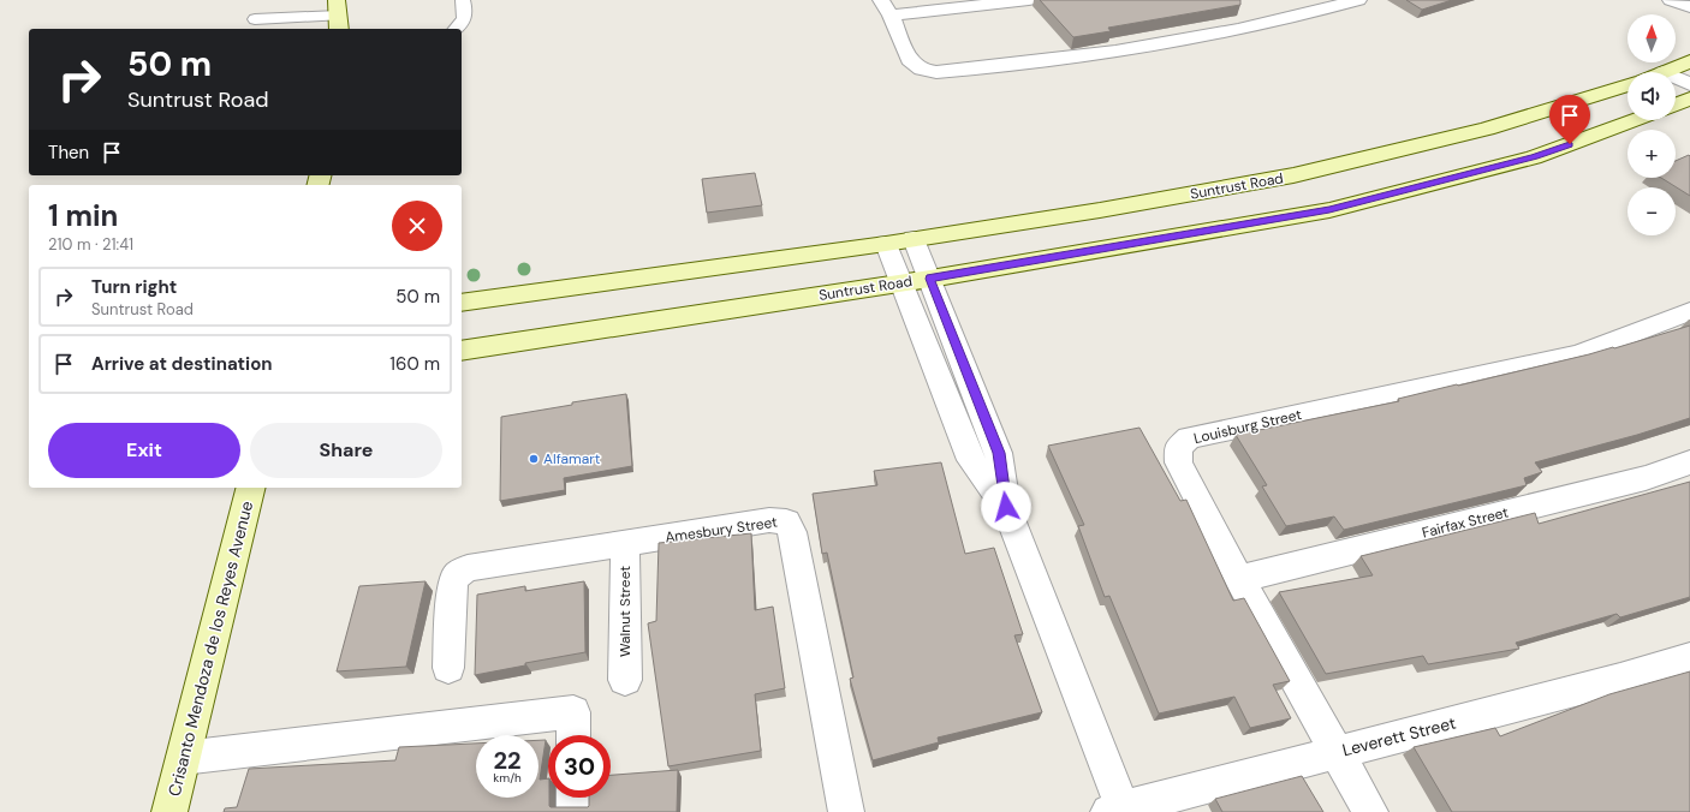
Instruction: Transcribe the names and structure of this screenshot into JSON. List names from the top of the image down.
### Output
{
  "streets": {
    "street": [
      "Suntrust Road",
      "Louisburg Street",
      "Fairfax Street",
      "Amesbury Street",
      "Walnut Street",
      "Crisanto Mendoza de los Reyes Avenue",
      "Leverett Street"
    ]
  },
  "crossings": [
    ["Louisburg Street", "Fairfax Street"],
    ["Louisburg Street", "Leverett Street"],
    ["Amesbury Street", "Walnut Street"]
  ],
  "places": ["Alfamart"],
  "north": "top",
  "page": {
    "map_buttons": ["+", "−"],
    "turn": ["50 m", "Suntrust Road"],
    "then": "Then",
    "heading": ["1 min", "210 m · 21:41"],
    "list": [
      {
        "name": "Turn right",
        "note": "Suntrust Road",
        "value": "50 m"
      },
      {
        "name": "Arrive at destination",
        "value": "160 m"
      }
    ],
    "buttons": ["Exit", "Share"],
    "speed": "22 km/h",
    "limit": "30"
  }
}
